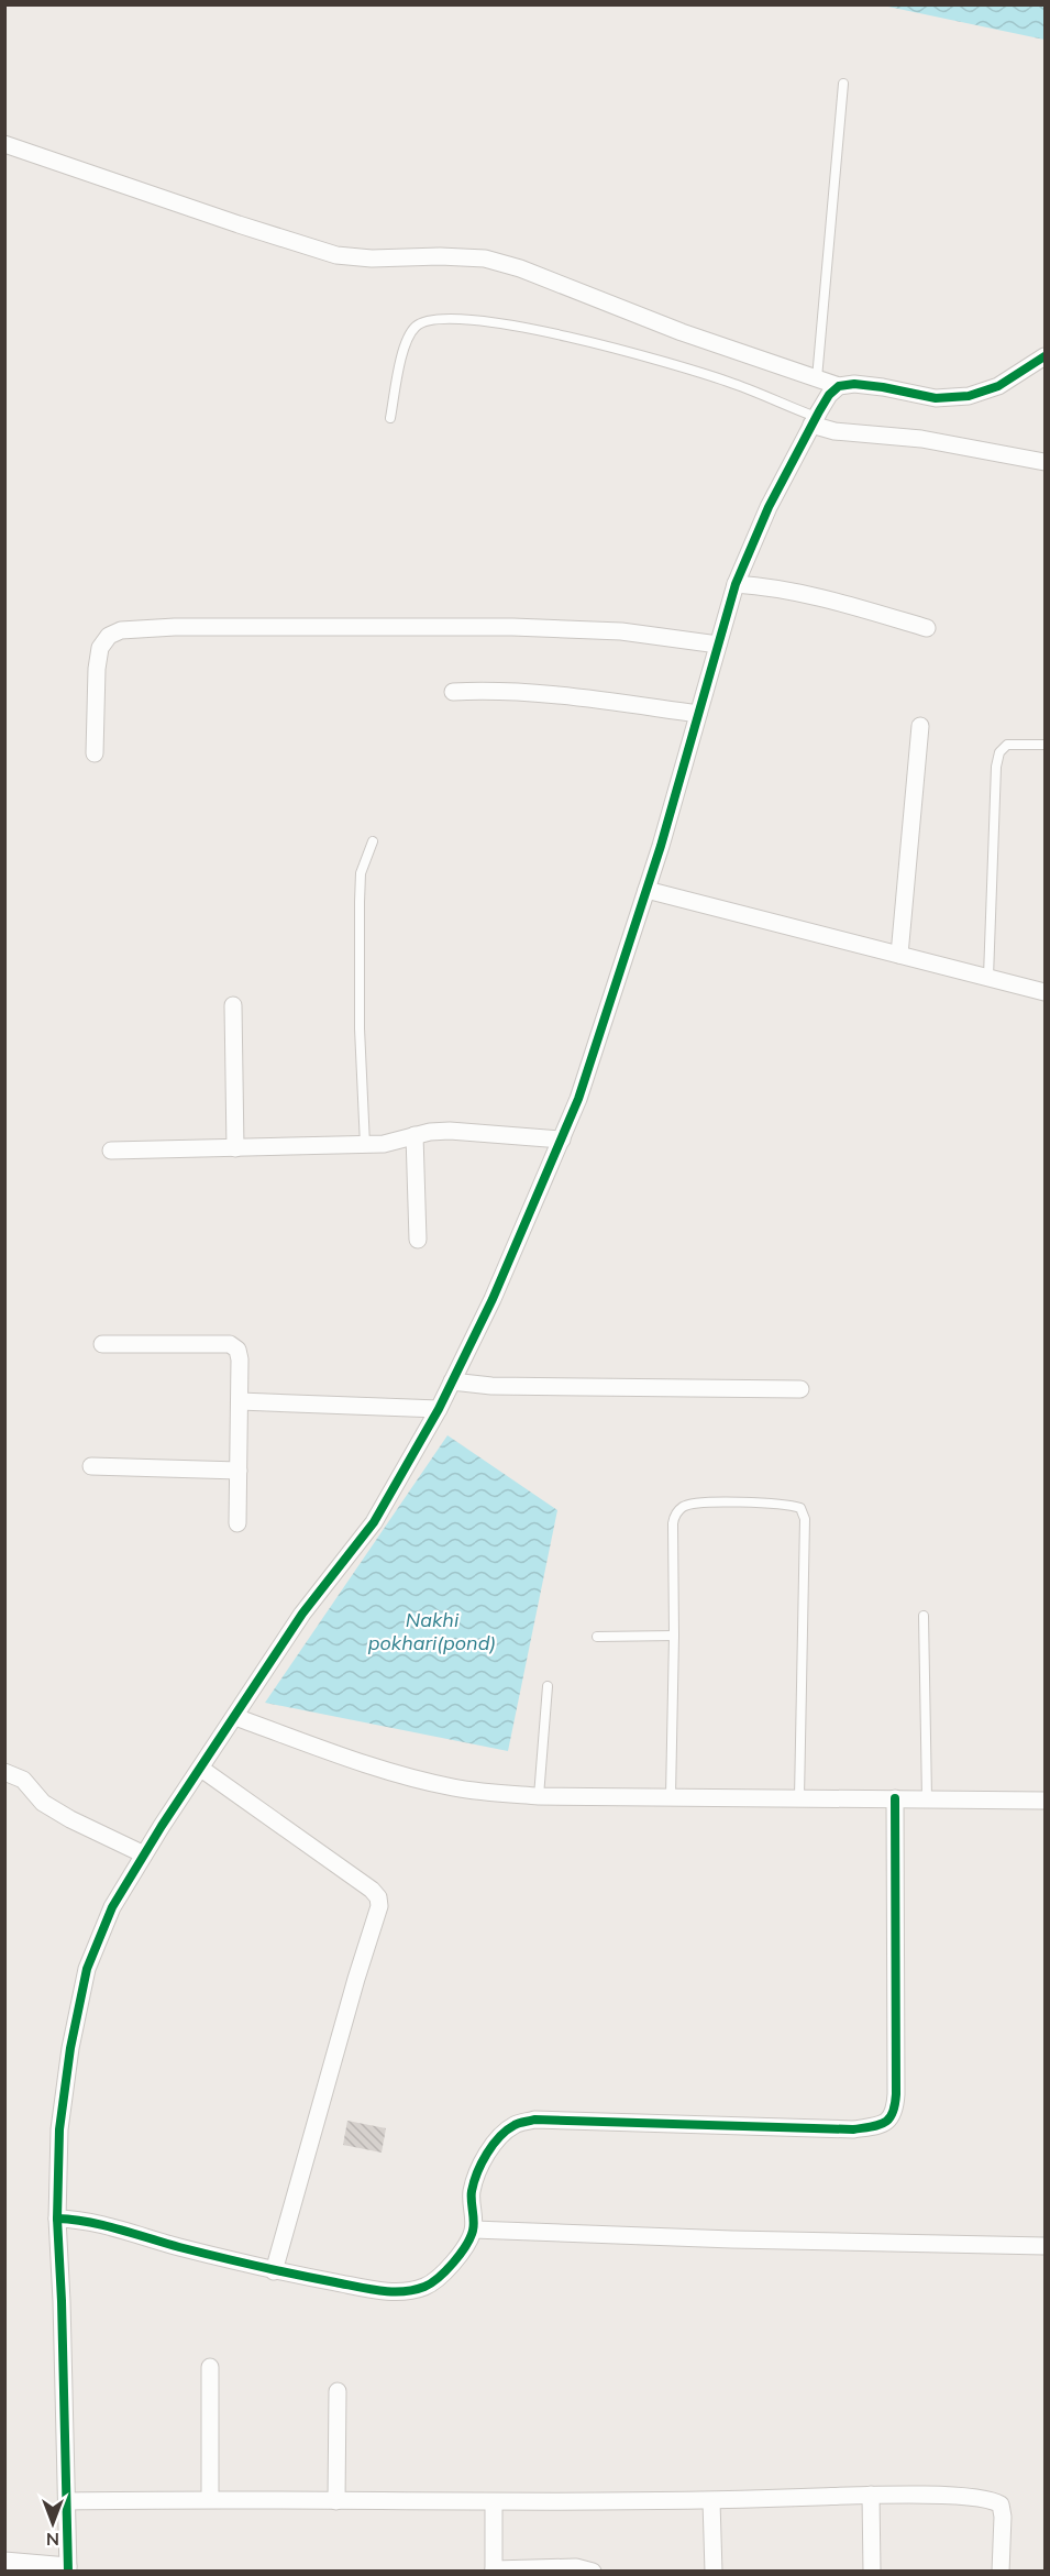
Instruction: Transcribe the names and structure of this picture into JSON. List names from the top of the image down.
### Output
{
  "water": ["Nakhi pokhari(pond)"],
  "north": "bottom"
}
